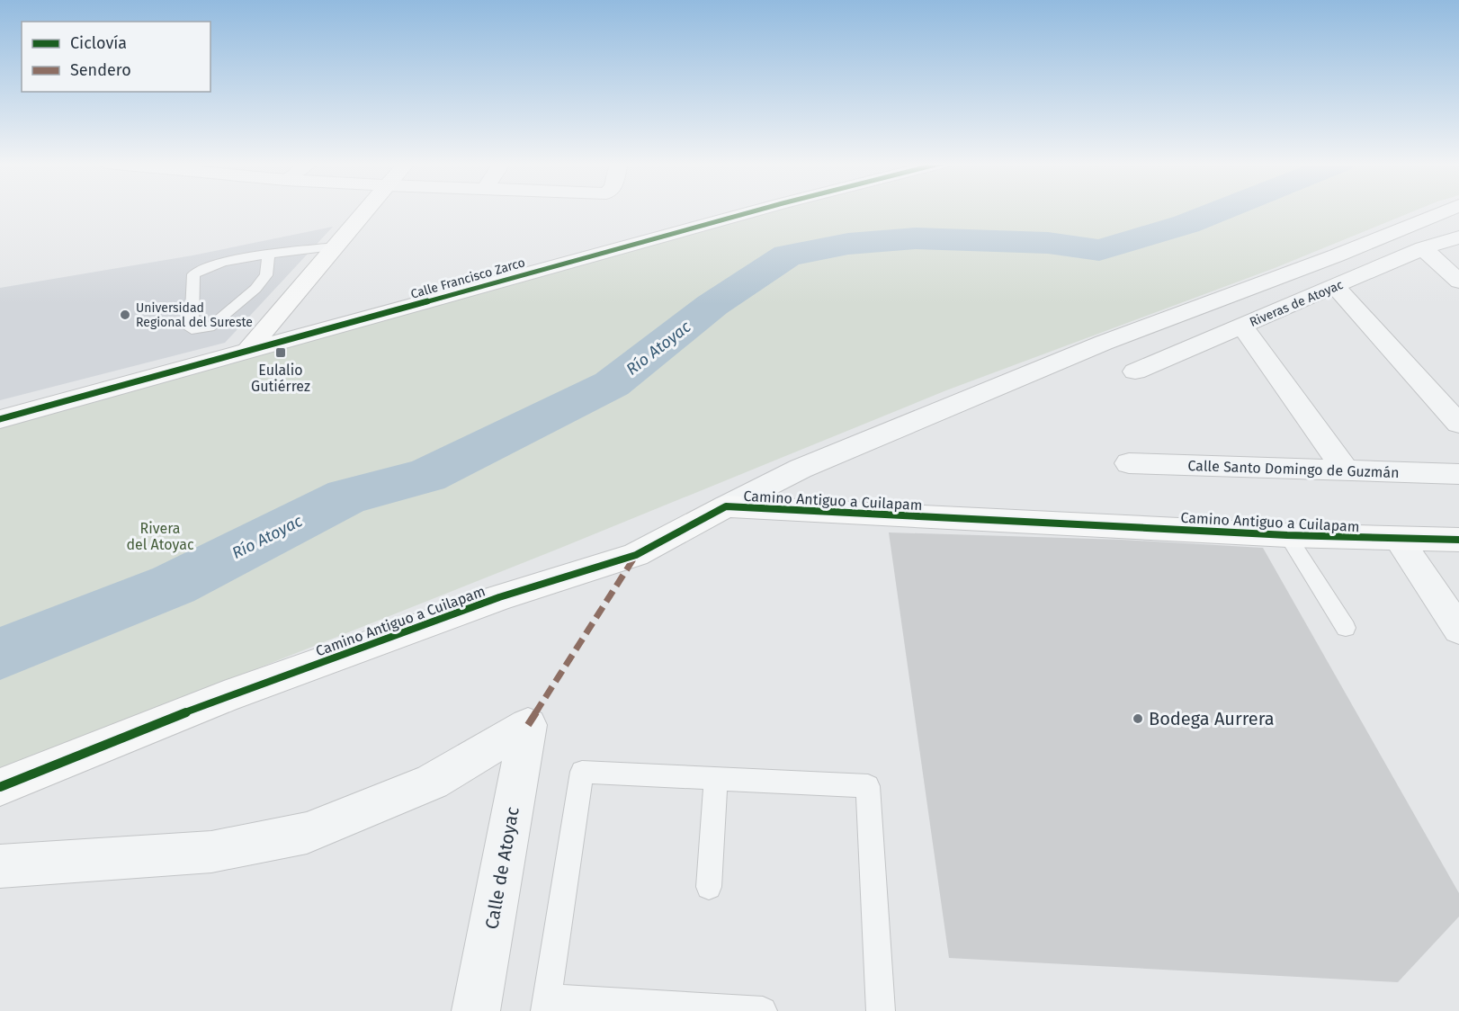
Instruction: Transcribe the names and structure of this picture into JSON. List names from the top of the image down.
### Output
{
  "streets": {
    "street": [
      "Calle Francisco Zarco",
      "Riveras de Atoyac",
      "Calle Santo Domingo de Guzmán",
      "Camino Antiguo a Cuilapam",
      "Calle de Atoyac"
    ]
  },
  "water": ["Río Atoyac"],
  "parks": ["Rivera del Atoyac"],
  "places": {
    "other": ["Universidad Regional del Sureste", "Bodega Aurrera"],
    "transit": ["Eulalio Gutiérrez"]
  },
  "legend": ["Ciclovía", "Sendero"]
}
